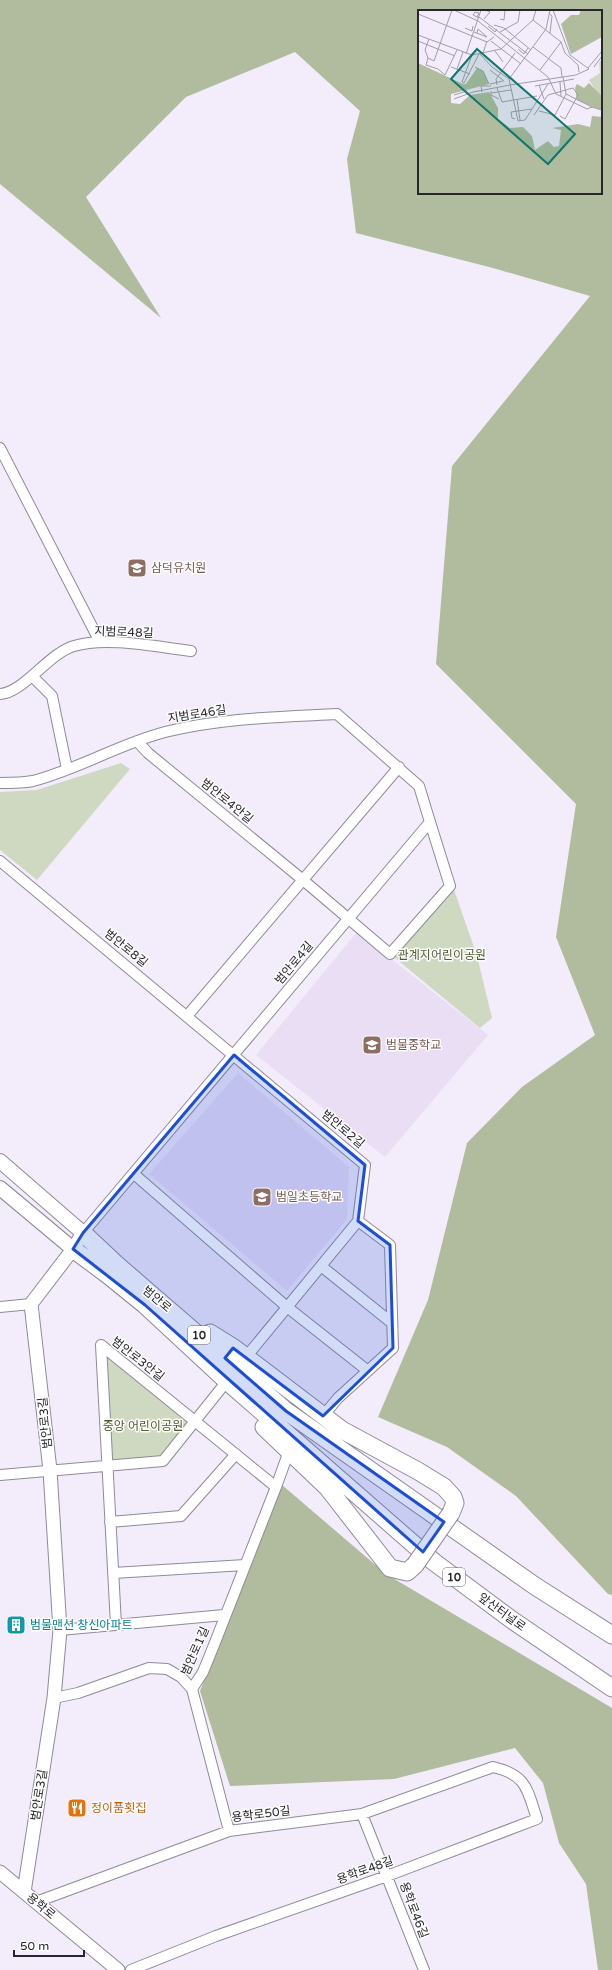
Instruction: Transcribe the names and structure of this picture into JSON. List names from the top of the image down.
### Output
{
  "streets": {
    "highway": ["범안로", "10", "앞산터널로"],
    "street": [
      "지범로48길",
      "지범로46길",
      "범안로4안길",
      "범안로8길",
      "범안로4길",
      "범안로2길",
      "범안로3안길",
      "범안로3길",
      "범안로1길",
      "용학로50길",
      "용학로48길",
      "용학로",
      "용학로46길"
    ]
  },
  "crossings": [
    ["지범로46길", "범안로4안길"],
    ["범안로4안길", "범안로4길"],
    ["범안로8길", "범안로4길"],
    ["범안로8길", "범안로2길"],
    ["범안로4길", "범안로2길"],
    ["범안로4길", "범안로"],
    ["범안로", "앞산터널로"],
    ["범안로3안길", "범안로1길"],
    ["범안로3길", "용학로"],
    ["범안로1길", "용학로50길"],
    ["용학로50길", "용학로48길"],
    ["용학로50길", "용학로"],
    ["용학로50길", "용학로46길"],
    ["용학로48길", "용학로46길"]
  ],
  "parks": ["관계지어린이공원", "중앙 어린이공원"],
  "places": {
    "school or university": ["삼덕유치원", "범물중학교", "범일초등학교"],
    "building": ["범물맨션 창신아파트"],
    "restaurant": ["정이품횟집"]
  },
  "scale_bar": "50 m"
}
